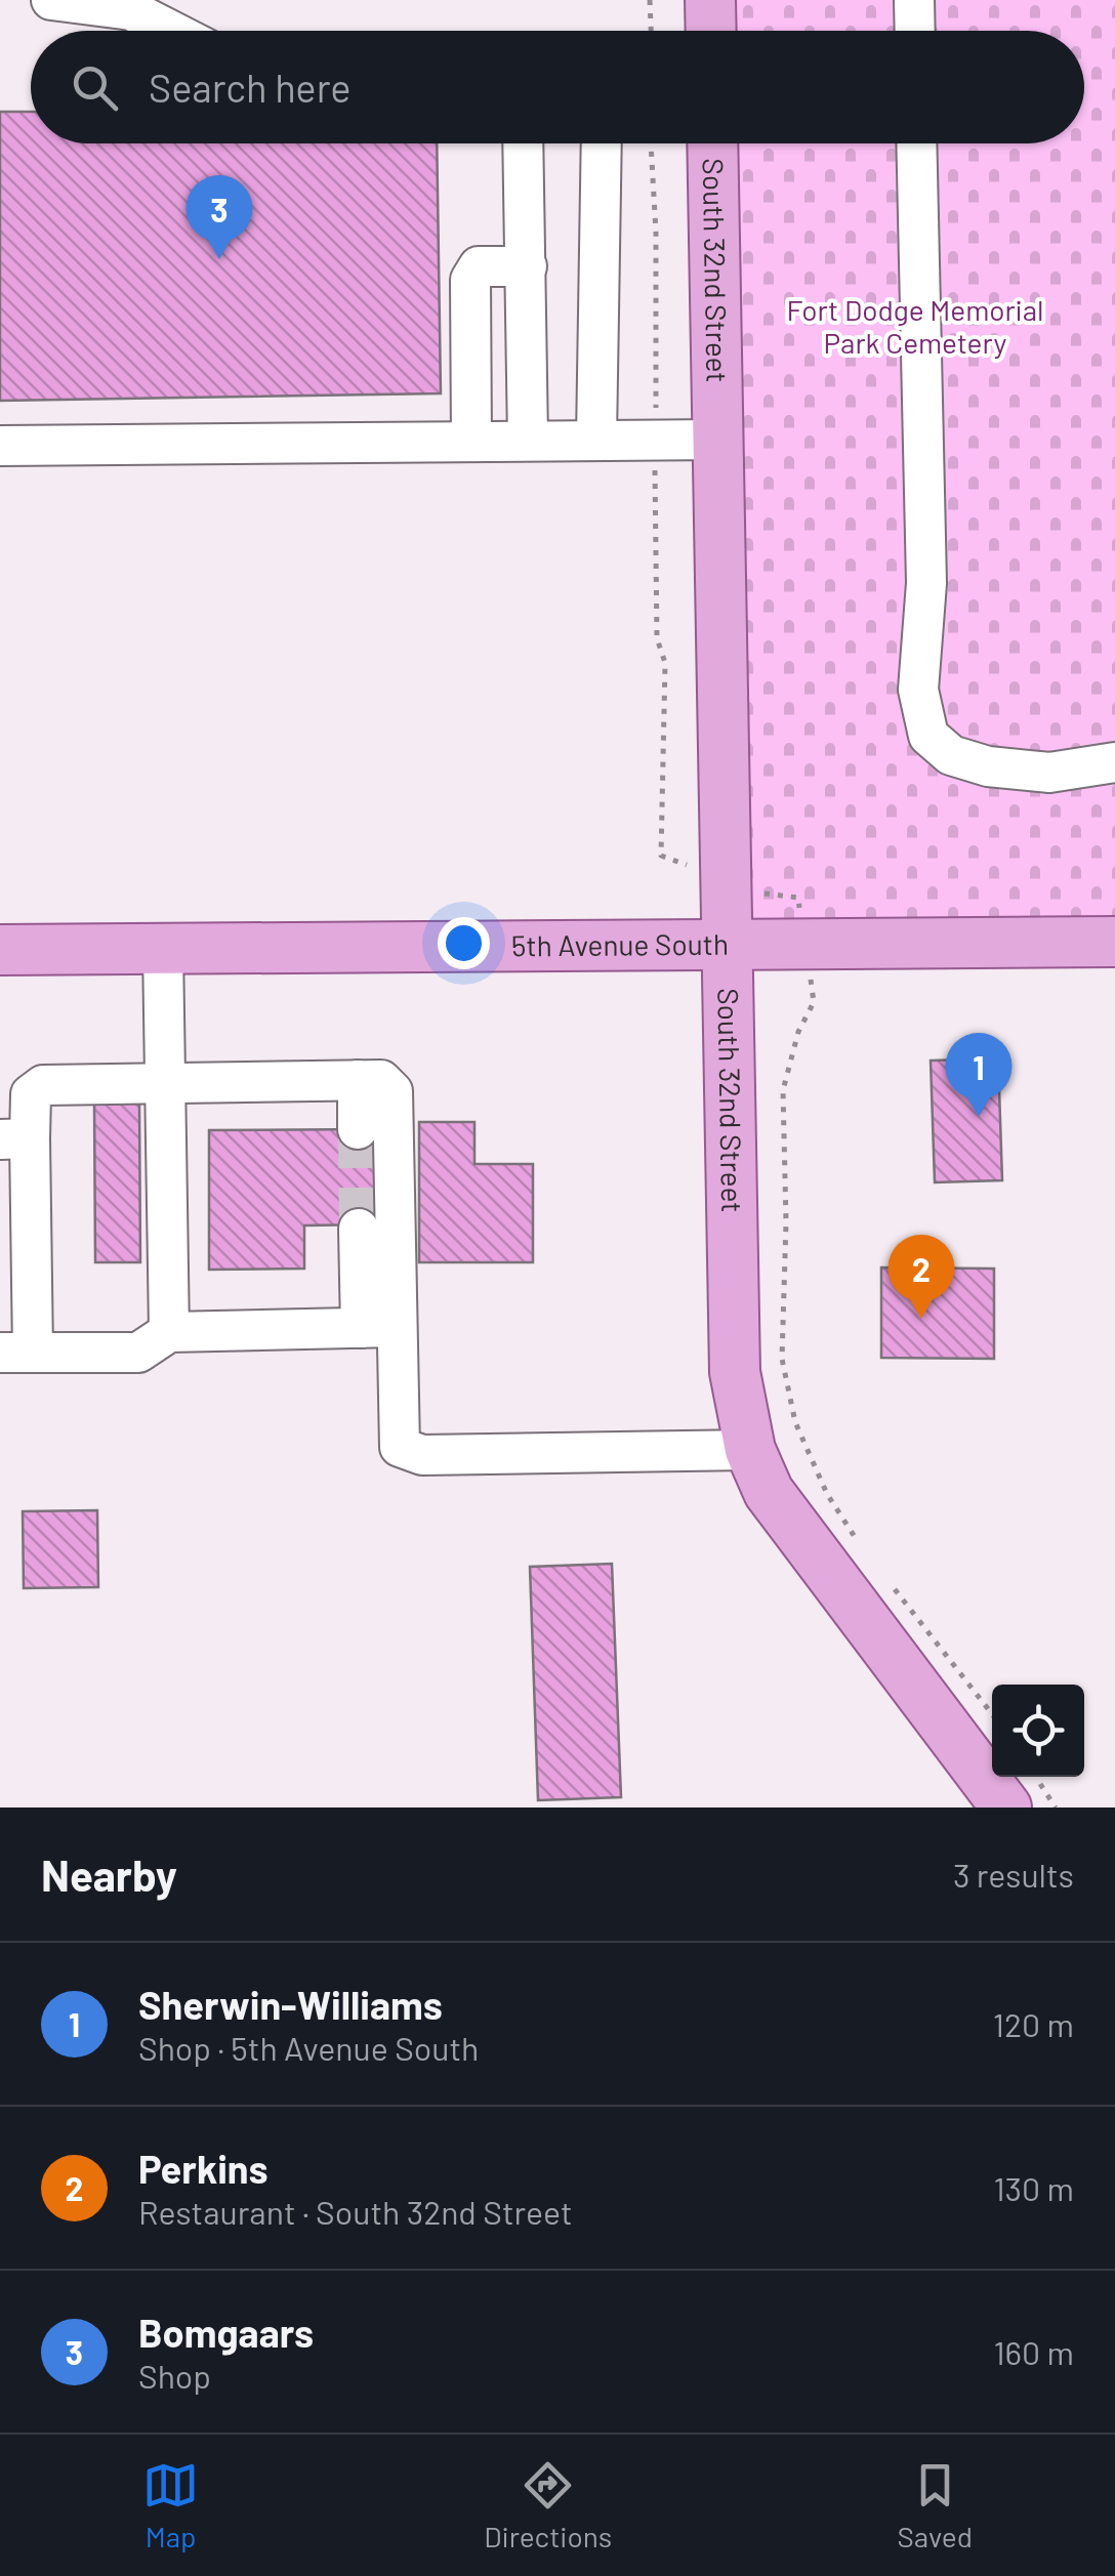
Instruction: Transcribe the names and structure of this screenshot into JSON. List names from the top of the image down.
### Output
{
  "streets": {
    "main road": ["South 32nd Street", "5th Avenue South"]
  },
  "crossings": [
    ["South 32nd Street", "5th Avenue South"]
  ],
  "parks": ["Fort Dodge Memorial Park Cemetery"],
  "page": {
    "search": "Search here",
    "pins": ["3", "1", "2"],
    "heading": ["Nearby", "3 results"],
    "list": [
      {
        "mark": "1",
        "name": "Sherwin-Williams",
        "note": "Shop · 5th Avenue South",
        "value": "120 m"
      },
      {
        "mark": "2",
        "name": "Perkins",
        "note": "Restaurant · South 32nd Street",
        "value": "130 m"
      },
      {
        "mark": "3",
        "name": "Bomgaars",
        "note": "Shop",
        "value": "160 m"
      }
    ],
    "nav": ["Map", "Directions", "Saved"]
  }
}
